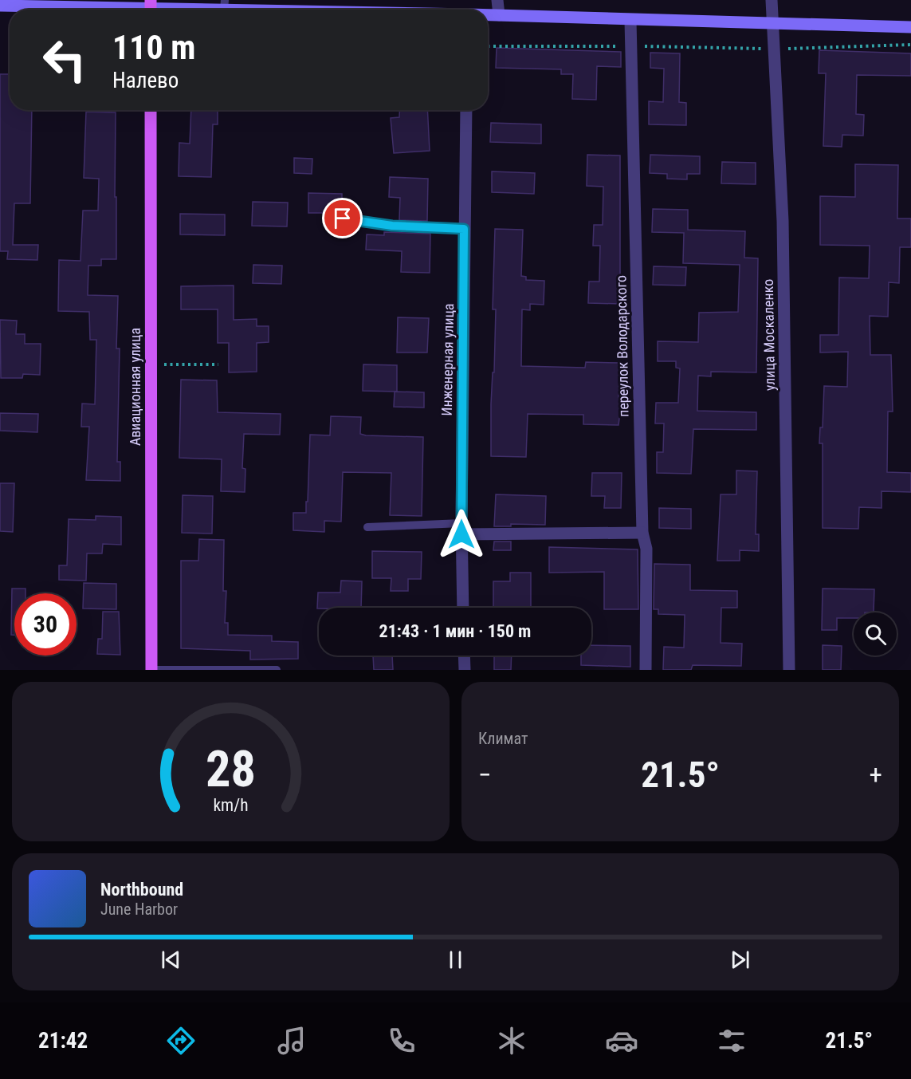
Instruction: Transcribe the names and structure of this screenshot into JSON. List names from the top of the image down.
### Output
{
  "streets": {
    "main road": ["Авиационная улица"],
    "street": ["улица Москаленко", "переулок Володарского", "Инженерная улица"]
  },
  "page": {
    "turn": ["110 m", "Налево"],
    "limit": "30",
    "trip": "21:43 · 1 мин · 150 m",
    "tile": "Климат",
    "heat": ["−", "21.5°", "+"],
    "song": ["Northbound", "June Harbor"],
    "tabs": ["21:42", "21.5°"],
    "gauge": ["28", "km/h"]
  }
}
